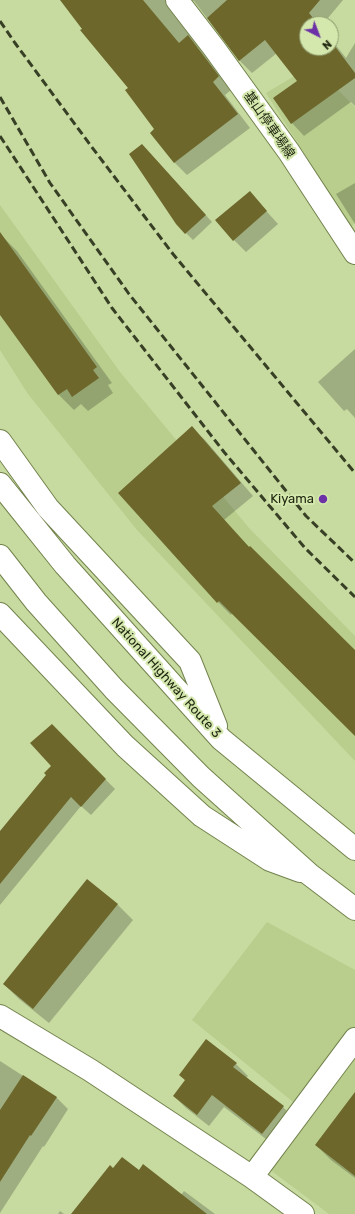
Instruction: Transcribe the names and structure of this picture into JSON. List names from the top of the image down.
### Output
{
  "streets": {
    "main road": ["基山停車場線", "National Highway Route 3"]
  },
  "places": ["Kiyama"],
  "north": "bottom right"
}
